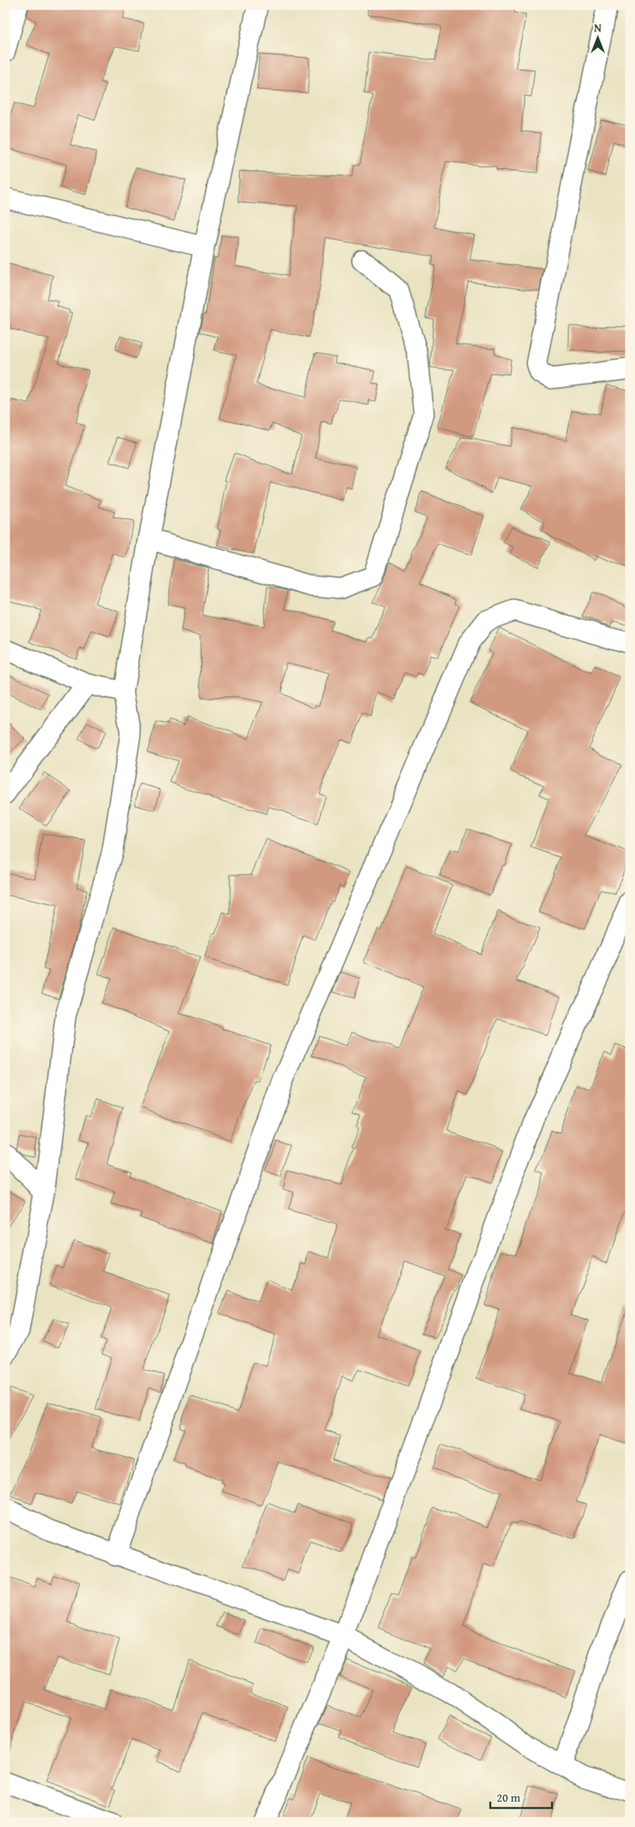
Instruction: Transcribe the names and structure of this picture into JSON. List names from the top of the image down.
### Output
{
  "scale_bar": "20 m",
  "north": "top"
}
